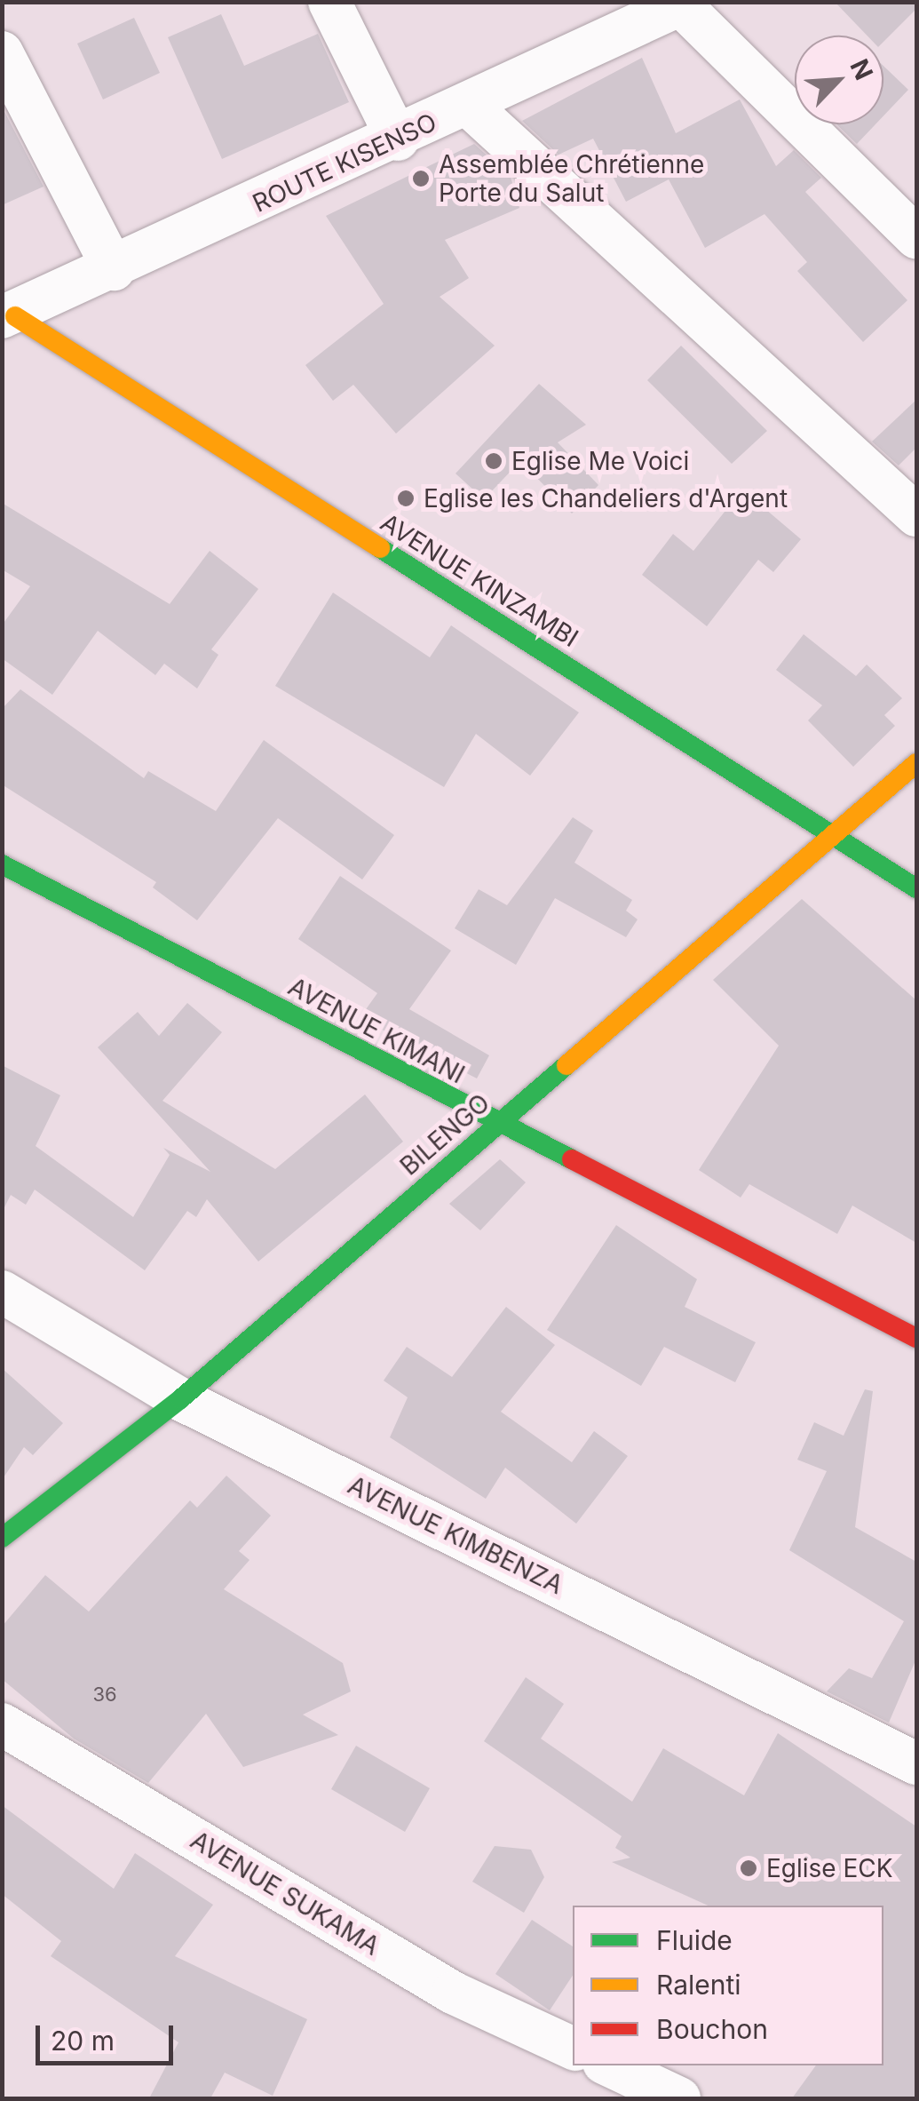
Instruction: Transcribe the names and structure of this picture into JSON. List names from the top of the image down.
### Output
{
  "streets": {
    "street": [
      "ROUTE KISENSO",
      "AVENUE KINZAMBI",
      "AVENUE KIMANI",
      "BILENGO",
      "AVENUE KIMBENZA",
      "AVENUE SUKAMA"
    ]
  },
  "crossings": [
    ["ROUTE KISENSO", "AVENUE KINZAMBI"],
    ["AVENUE KINZAMBI", "BILENGO"],
    ["AVENUE KIMANI", "BILENGO"],
    ["BILENGO", "AVENUE KIMBENZA"]
  ],
  "places": [
    "Assemblée Chrétienne Porte du Salut",
    "Eglise Me Voici",
    "Eglise les Chandeliers d'Argent",
    "Eglise ECK"
  ],
  "house_numbers": ["36"],
  "legend": ["Fluide", "Ralenti", "Bouchon"],
  "scale_bar": "20 m",
  "north": "top right"
}
